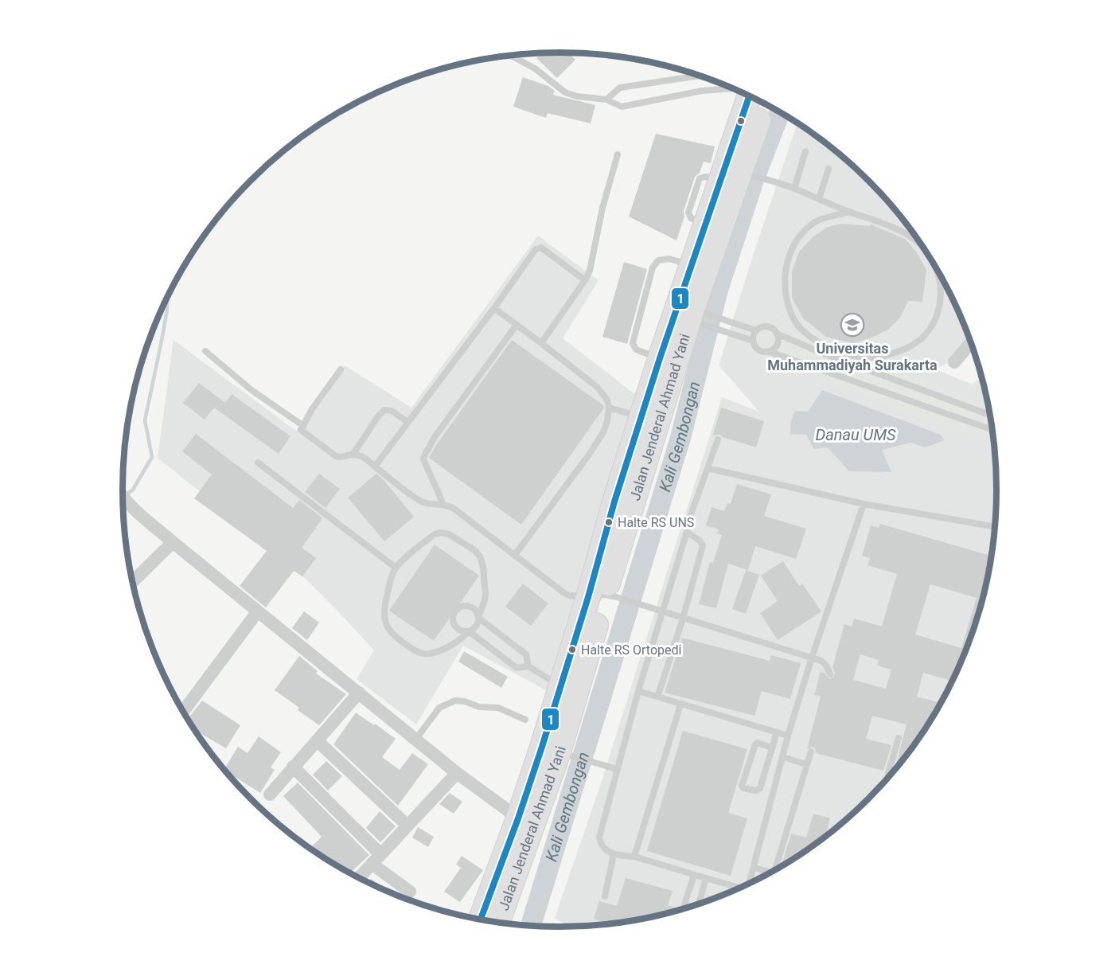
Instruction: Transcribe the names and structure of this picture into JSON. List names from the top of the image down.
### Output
{
  "streets": {
    "highway": ["Jalan Jenderal Ahmad Yani"]
  },
  "water": ["Danau UMS", "Kali Gembongan"],
  "places": {
    "school or university": ["Universitas Muhammadiyah Surakarta"],
    "other": ["Halte RS UNS", "Halte RS Ortopedi"]
  },
  "lines": ["transit line 1"]
}
